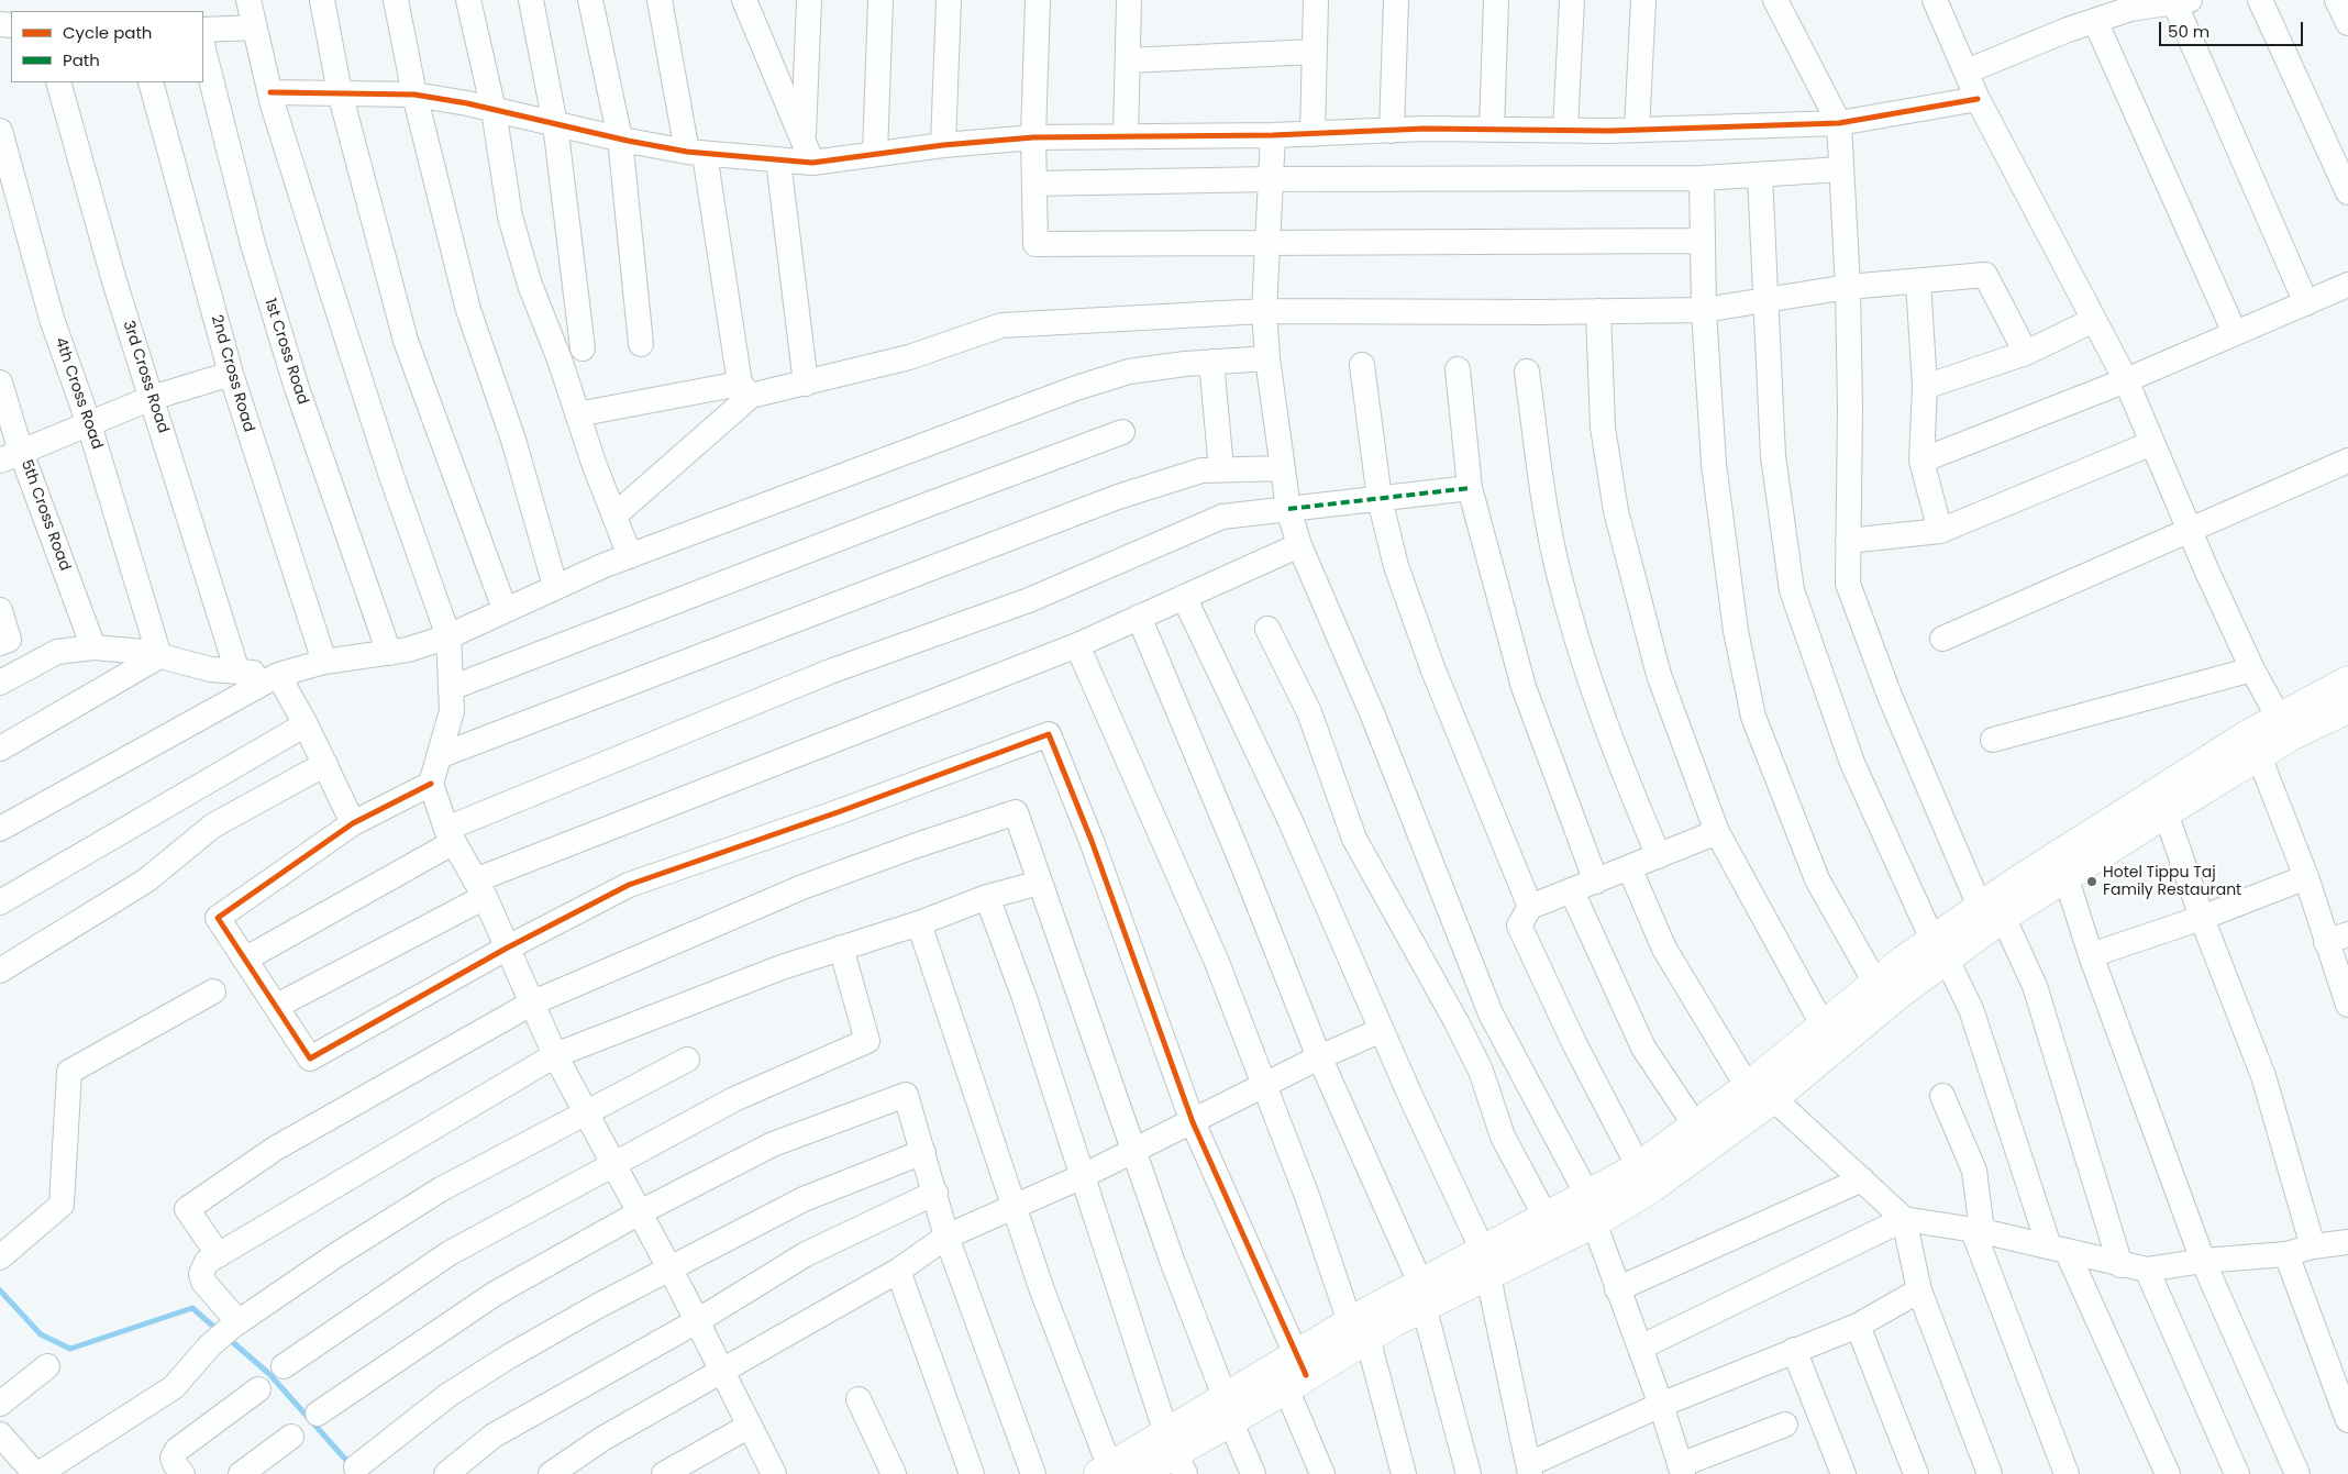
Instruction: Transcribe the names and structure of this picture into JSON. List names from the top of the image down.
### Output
{
  "streets": {
    "street": [
      "1st Cross Road",
      "2nd Cross Road",
      "3rd Cross Road",
      "4th Cross Road",
      "5th Cross Road"
    ]
  },
  "places": ["Hotel Tippu Taj Family Restaurant"],
  "legend": ["Cycle path", "Path"],
  "scale_bar": "50 m"
}
